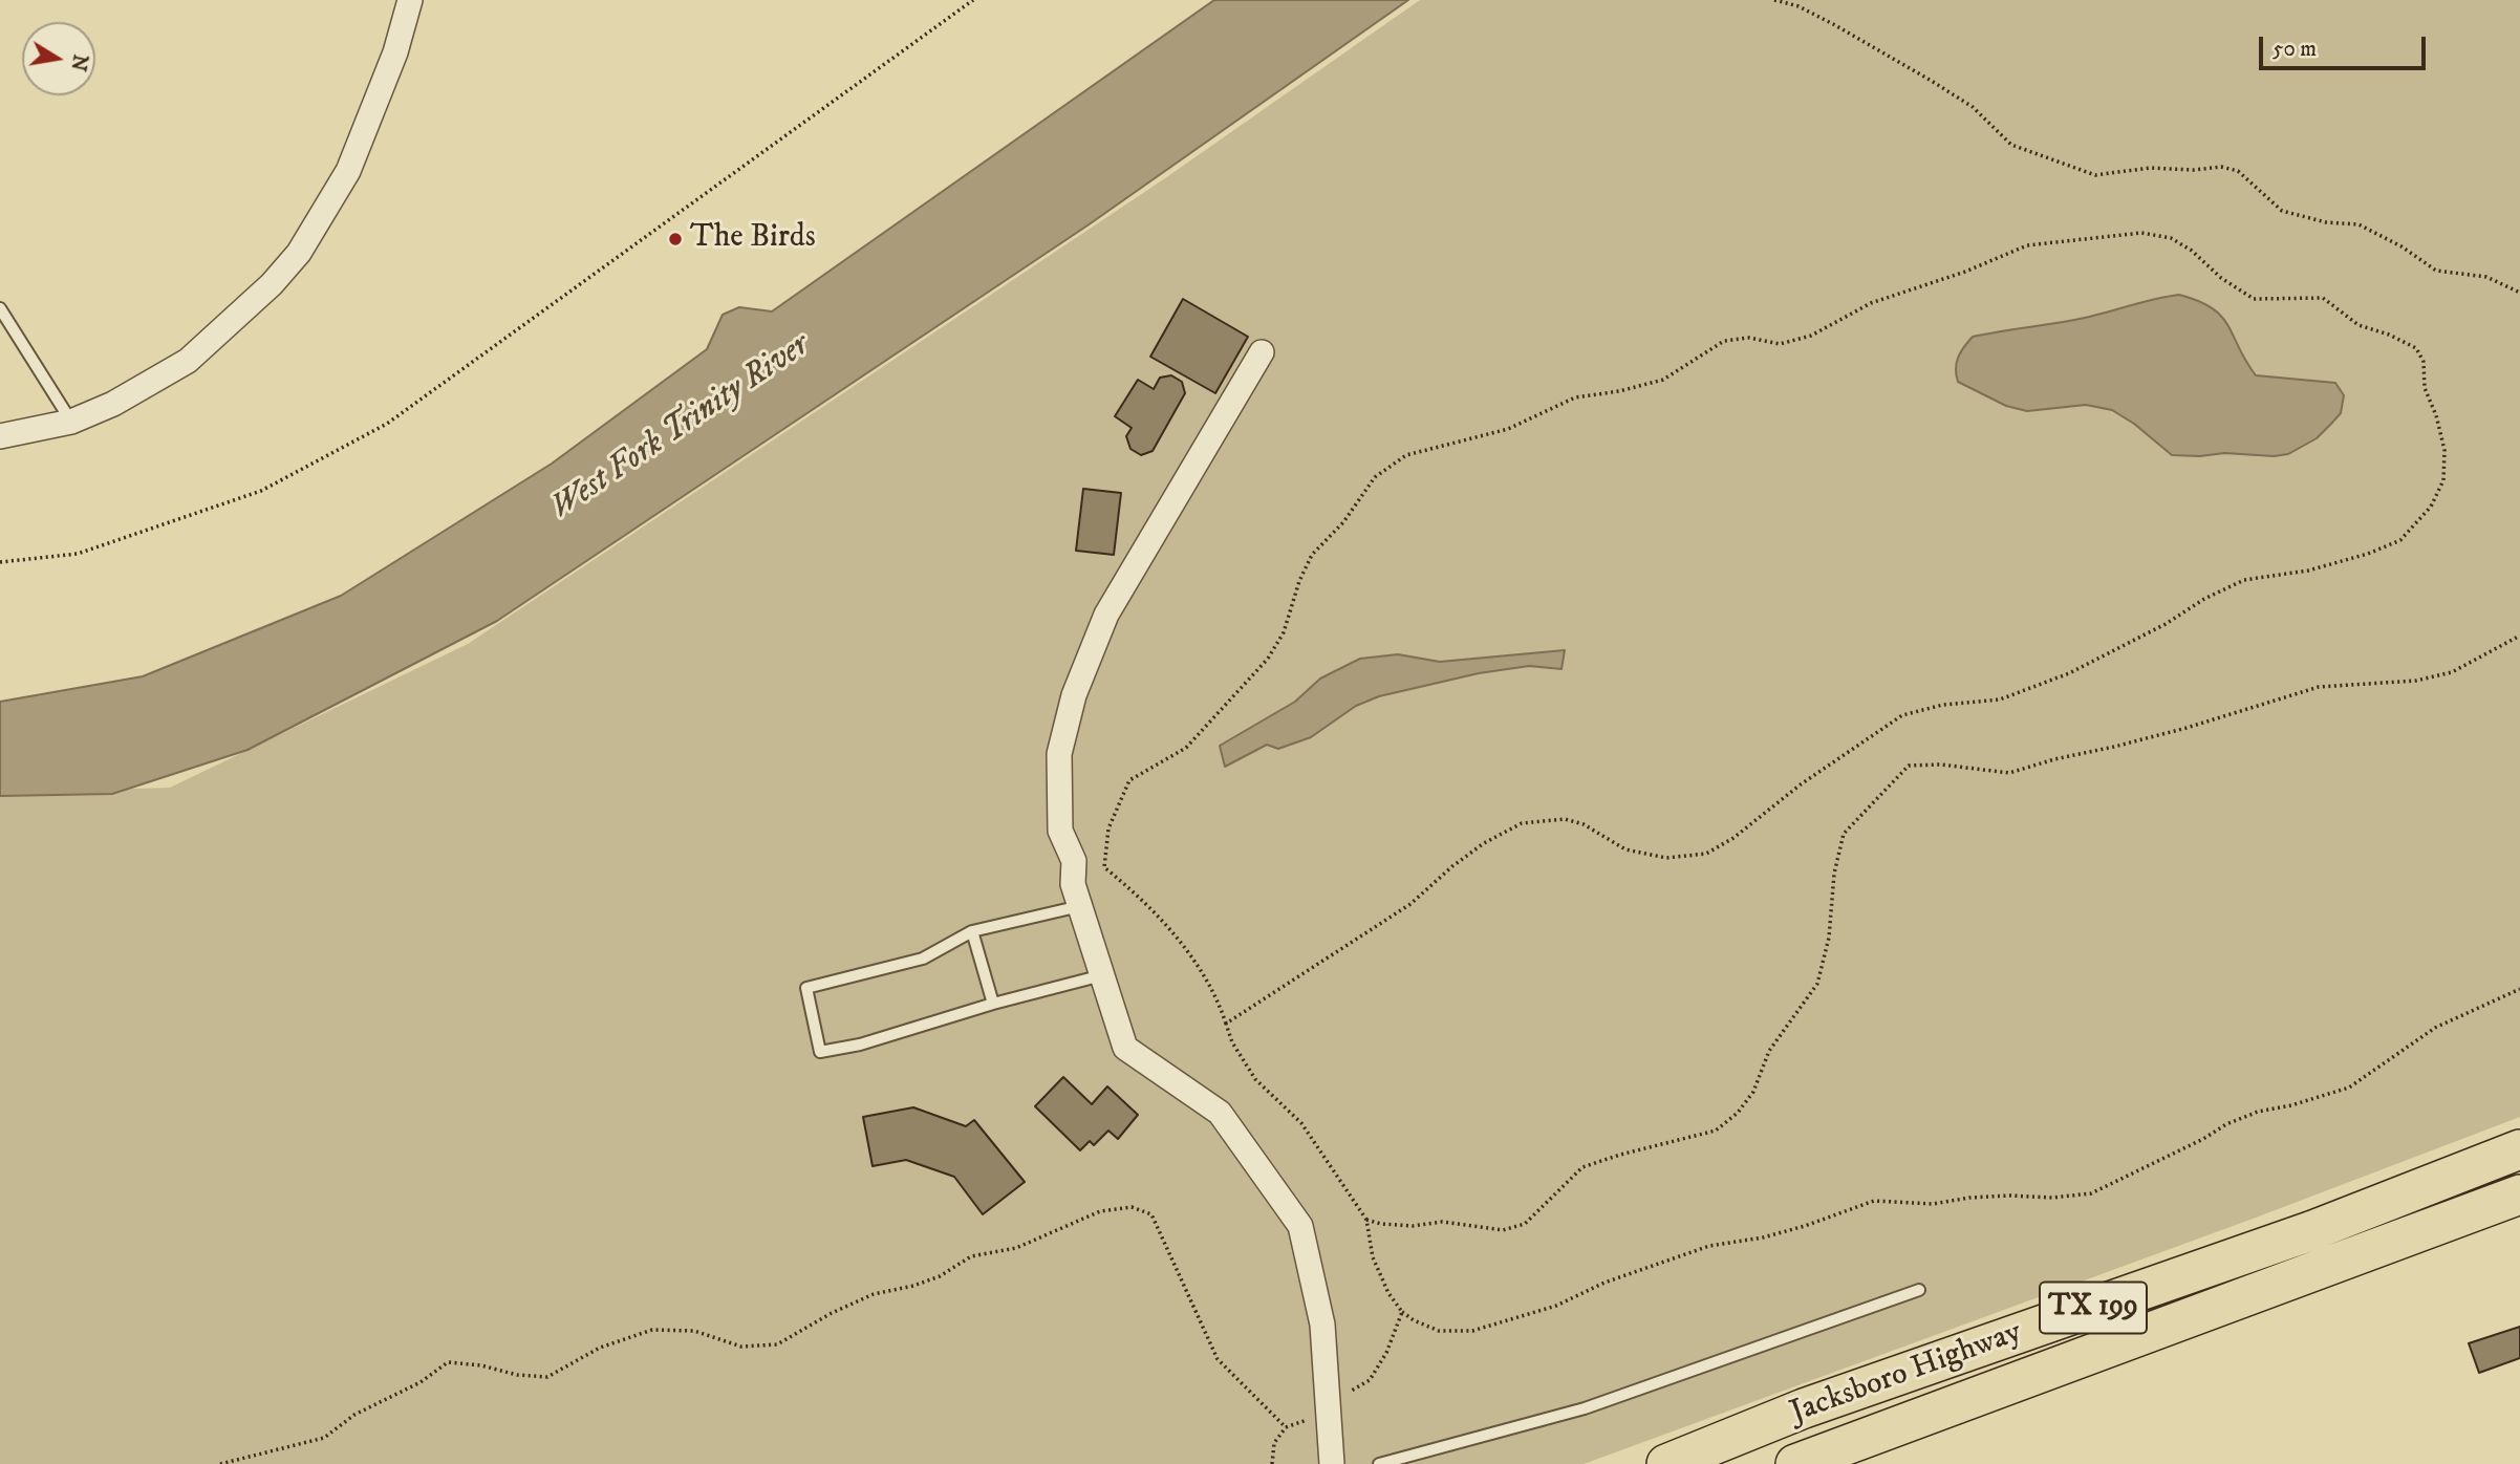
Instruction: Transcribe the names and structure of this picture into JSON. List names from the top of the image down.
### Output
{
  "streets": {
    "main road": ["TX 199", "Jacksboro Highway"]
  },
  "water": ["West Fork Trinity River"],
  "places": ["The Birds"],
  "scale_bar": "50 m",
  "north": "right"
}
